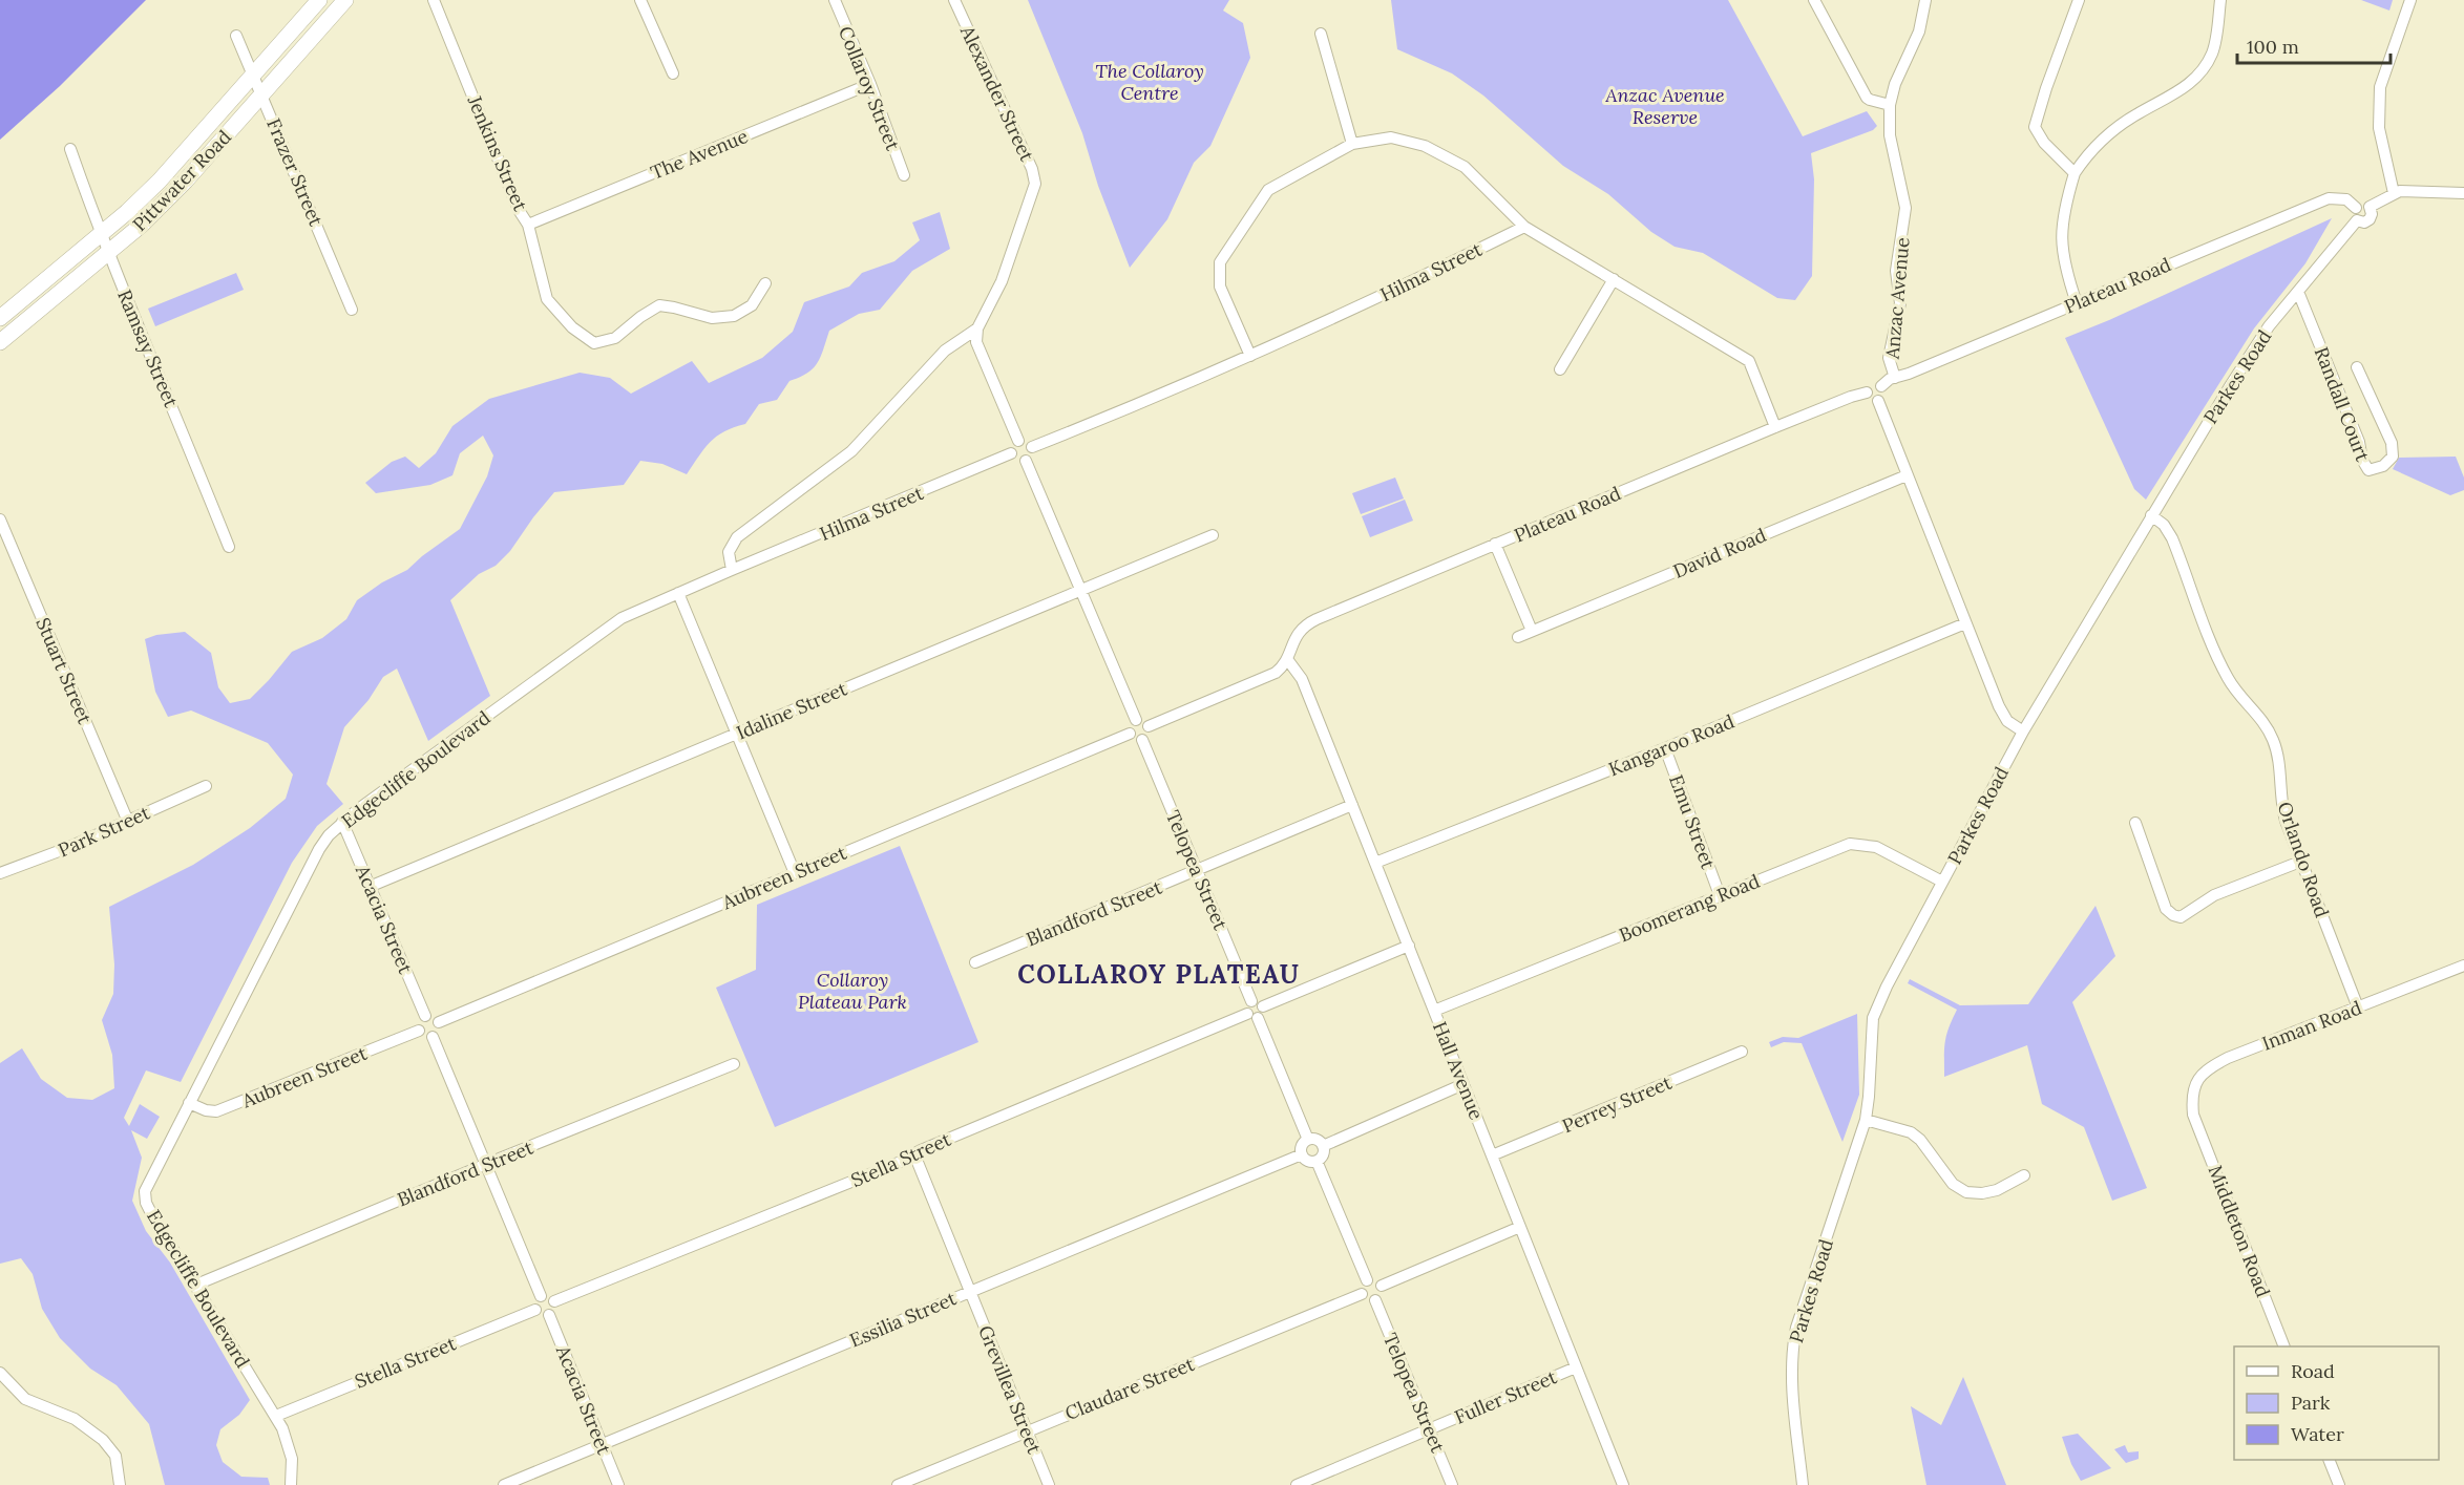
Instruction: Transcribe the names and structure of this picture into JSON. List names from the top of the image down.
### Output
{
  "streets": {
    "highway": ["Pittwater Road"],
    "street": [
      "Collaroy Street",
      "Alexander Street",
      "Jenkins Street",
      "The Avenue",
      "Frazer Street",
      "Hilma Street",
      "Plateau Road",
      "Anzac Avenue",
      "Ramsay Street",
      "Parkes Road",
      "Randall Court",
      "David Road",
      "Stuart Street",
      "Idaline Street",
      "Kangaroo Road",
      "Edgecliffe Boulevard",
      "Emu Street",
      "Park Street",
      "Orlando Road",
      "Telopea Street",
      "Aubreen Street",
      "Boomerang Road",
      "Blandford Street",
      "Acacia Street",
      "Inman Road",
      "Hall Avenue",
      "Perrey Street",
      "Stella Street",
      "Middleton Road",
      "Essilia Street",
      "Claudare Street",
      "Grevillea Street",
      "Fuller Street"
    ]
  },
  "crossings": [
    ["Collaroy Street", "The Avenue"],
    ["Jenkins Street", "The Avenue"],
    ["Frazer Street", "Pittwater Road"],
    ["Pittwater Road", "Ramsay Street"],
    ["Hilma Street", "Edgecliffe Boulevard"],
    ["Plateau Road", "Anzac Avenue"],
    ["Plateau Road", "Parkes Road"],
    ["Plateau Road", "Hall Avenue"],
    ["Parkes Road", "Randall Court"],
    ["Parkes Road", "Orlando Road"],
    ["Parkes Road", "Boomerang Road"],
    ["Stuart Street", "Park Street"],
    ["Idaline Street", "Acacia Street"],
    ["Kangaroo Road", "Emu Street"],
    ["Kangaroo Road", "Hall Avenue"],
    ["Edgecliffe Boulevard", "Aubreen Street"],
    ["Edgecliffe Boulevard", "Blandford Street"],
    ["Edgecliffe Boulevard", "Acacia Street"],
    ["Edgecliffe Boulevard", "Stella Street"],
    ["Emu Street", "Boomerang Road"],
    ["Orlando Road", "Inman Road"],
    ["Telopea Street", "Aubreen Street"],
    ["Telopea Street", "Blandford Street"],
    ["Telopea Street", "Stella Street"],
    ["Telopea Street", "Claudare Street"],
    ["Telopea Street", "Fuller Street"],
    ["Aubreen Street", "Acacia Street"],
    ["Boomerang Road", "Hall Avenue"],
    ["Blandford Street", "Hall Avenue"],
    ["Acacia Street", "Stella Street"],
    ["Acacia Street", "Essilia Street"],
    ["Inman Road", "Middleton Road"],
    ["Hall Avenue", "Perrey Street"],
    ["Hall Avenue", "Fuller Street"],
    ["Stella Street", "Grevillea Street"],
    ["Essilia Street", "Grevillea Street"],
    ["Claudare Street", "Grevillea Street"]
  ],
  "districts": ["COLLAROY PLATEAU"],
  "parks": ["The Collaroy Centre", "Anzac Avenue Reserve", "Collaroy Plateau Park"],
  "legend": ["Road", "Park", "Water"],
  "scale_bar": "100 m"
}
